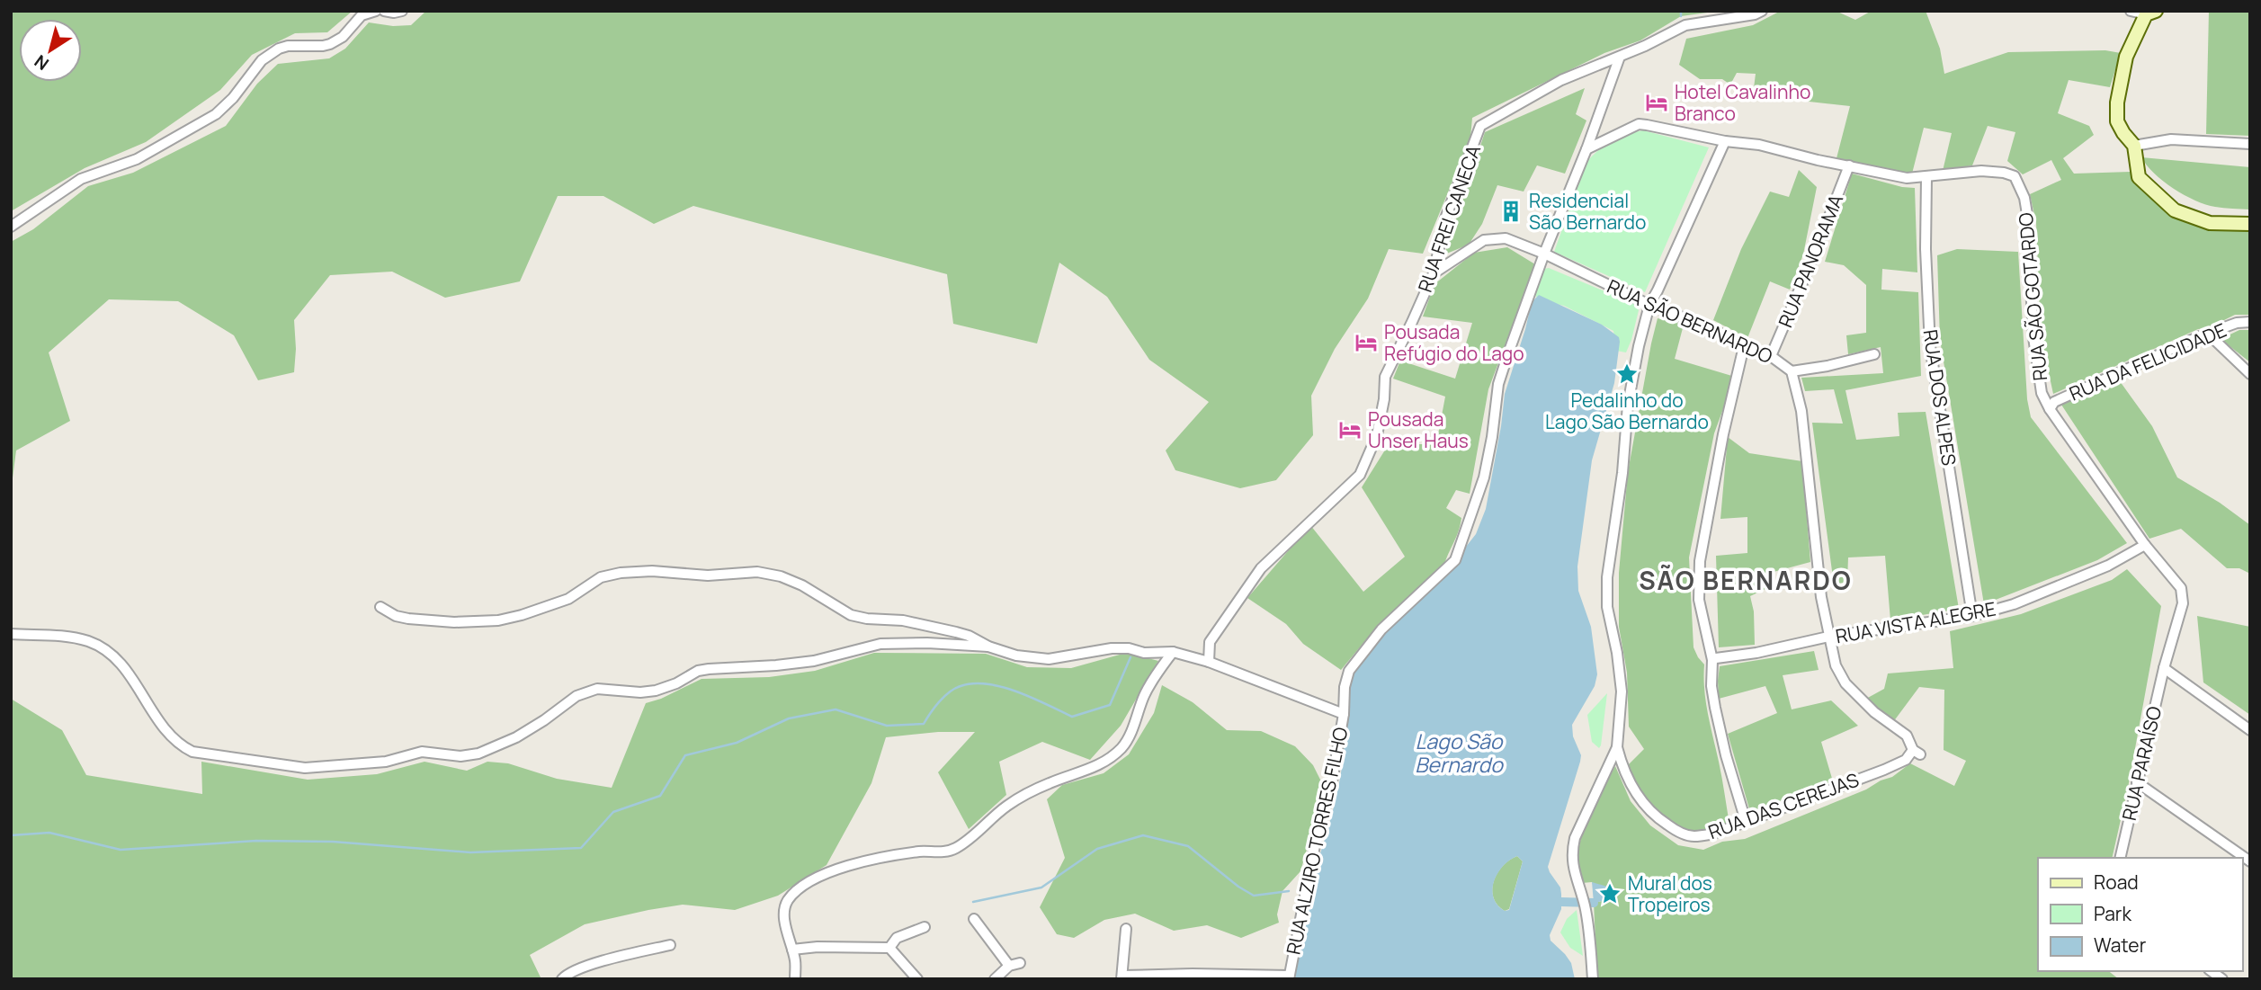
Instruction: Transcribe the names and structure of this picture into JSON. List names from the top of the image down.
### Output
{
  "streets": {
    "street": [
      "RUA FREI CANECA",
      "RUA PANORAMA",
      "RUA SÃO GOTARDO",
      "RUA SÃO BERNARDO",
      "RUA DA FELICIDADE",
      "RUA DOS ALPES",
      "RUA VISTA ALEGRE",
      "RUA PARAÍSO",
      "RUA DAS CEREJAS",
      "RUA ALZIRO TORRES FILHO"
    ]
  },
  "crossings": [
    ["RUA FREI CANECA", "RUA SÃO BERNARDO"],
    ["RUA FREI CANECA", "RUA ALZIRO TORRES FILHO"],
    ["RUA PANORAMA", "RUA SÃO GOTARDO"],
    ["RUA PANORAMA", "RUA SÃO BERNARDO"],
    ["RUA SÃO GOTARDO", "RUA DA FELICIDADE"],
    ["RUA SÃO GOTARDO", "RUA DOS ALPES"],
    ["RUA SÃO GOTARDO", "RUA VISTA ALEGRE"],
    ["RUA SÃO GOTARDO", "RUA PARAÍSO"],
    ["RUA SÃO GOTARDO", "RUA ALZIRO TORRES FILHO"],
    ["RUA SÃO BERNARDO", "RUA VISTA ALEGRE"],
    ["RUA SÃO BERNARDO", "RUA DAS CEREJAS"],
    ["RUA SÃO BERNARDO", "RUA ALZIRO TORRES FILHO"],
    ["RUA DOS ALPES", "RUA VISTA ALEGRE"]
  ],
  "districts": ["SÃO BERNARDO"],
  "water": ["Lago São Bernardo"],
  "places": {
    "hotel": ["Hotel Cavalinho Branco", "Pousada Refúgio do Lago", "Pousada Unser Haus"],
    "building": ["Residencial São Bernardo"],
    "place": ["Pedalinho do Lago São Bernardo", "Mural dos Tropeiros"]
  },
  "legend": ["Road", "Park", "Water"],
  "north": "bottom left"
}
